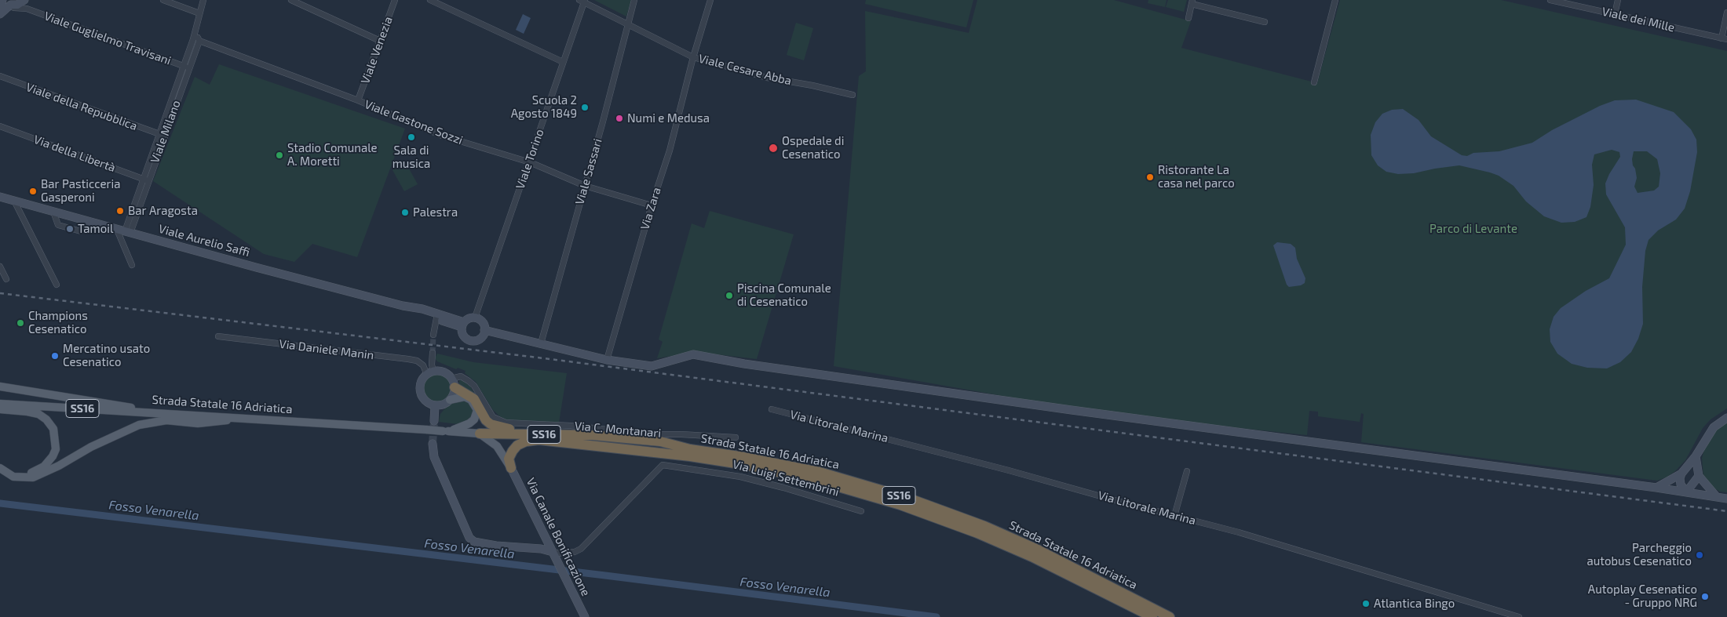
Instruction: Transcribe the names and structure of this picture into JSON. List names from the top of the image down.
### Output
{
  "streets": {
    "highway": ["Strada Statale 16 Adriatica", "SS16"],
    "street": [
      "Viale dei Mille",
      "Viale Guglielmo Travisani",
      "Viale Venezia",
      "Viale Cesare Abba",
      "Viale della Repubblica",
      "Viale Gastone Sozzi",
      "Viale Milano",
      "Via della Libertà",
      "Viale Torino",
      "Viale Sassari",
      "Via Zara",
      "Viale Aurelio Saffi",
      "Via Daniele Manin",
      "Via Litorale Marina",
      "Via C. Montanari",
      "Via Luigi Settembrini",
      "Via Canale Bonificazione"
    ]
  },
  "crossings": [
    ["Viale Guglielmo Travisani", "Viale Milano"],
    ["Viale Venezia", "Viale Gastone Sozzi"],
    ["Viale Cesare Abba", "Viale Torino"],
    ["Viale Cesare Abba", "Viale Sassari"],
    ["Viale Cesare Abba", "Via Zara"],
    ["Viale della Repubblica", "Viale Milano"],
    ["Viale Gastone Sozzi", "Viale Milano"],
    ["Viale Gastone Sozzi", "Viale Torino"],
    ["Viale Gastone Sozzi", "Viale Sassari"],
    ["Viale Gastone Sozzi", "Via Zara"],
    ["Viale Milano", "Via della Libertà"],
    ["Viale Milano", "Viale Aurelio Saffi"],
    ["Viale Torino", "Viale Aurelio Saffi"],
    ["Via Daniele Manin", "Via C. Montanari"],
    ["Via Luigi Settembrini", "Via Canale Bonificazione"]
  ],
  "water": ["Fosso Venarella"],
  "parks": ["Parco di Levante"],
  "places": [
    "Scuola 2 Agosto 1849",
    "Numi e Medusa",
    "Sala di musica",
    "Ospedale di Cesenatico",
    "Stadio Comunale A. Moretti",
    "Ristorante La casa nel parco",
    "Bar Pasticceria Gasperoni",
    "Bar Aragosta",
    "Palestra",
    "Tamoil",
    "Piscina Comunale di Cesenatico",
    "Champions Cesenatico",
    "Mercatino usato Cesenatico",
    "Parcheggio autobus Cesenatico",
    "Autoplay Cesenatico - Gruppo NRG",
    "Atlantica Bingo"
  ]
}
